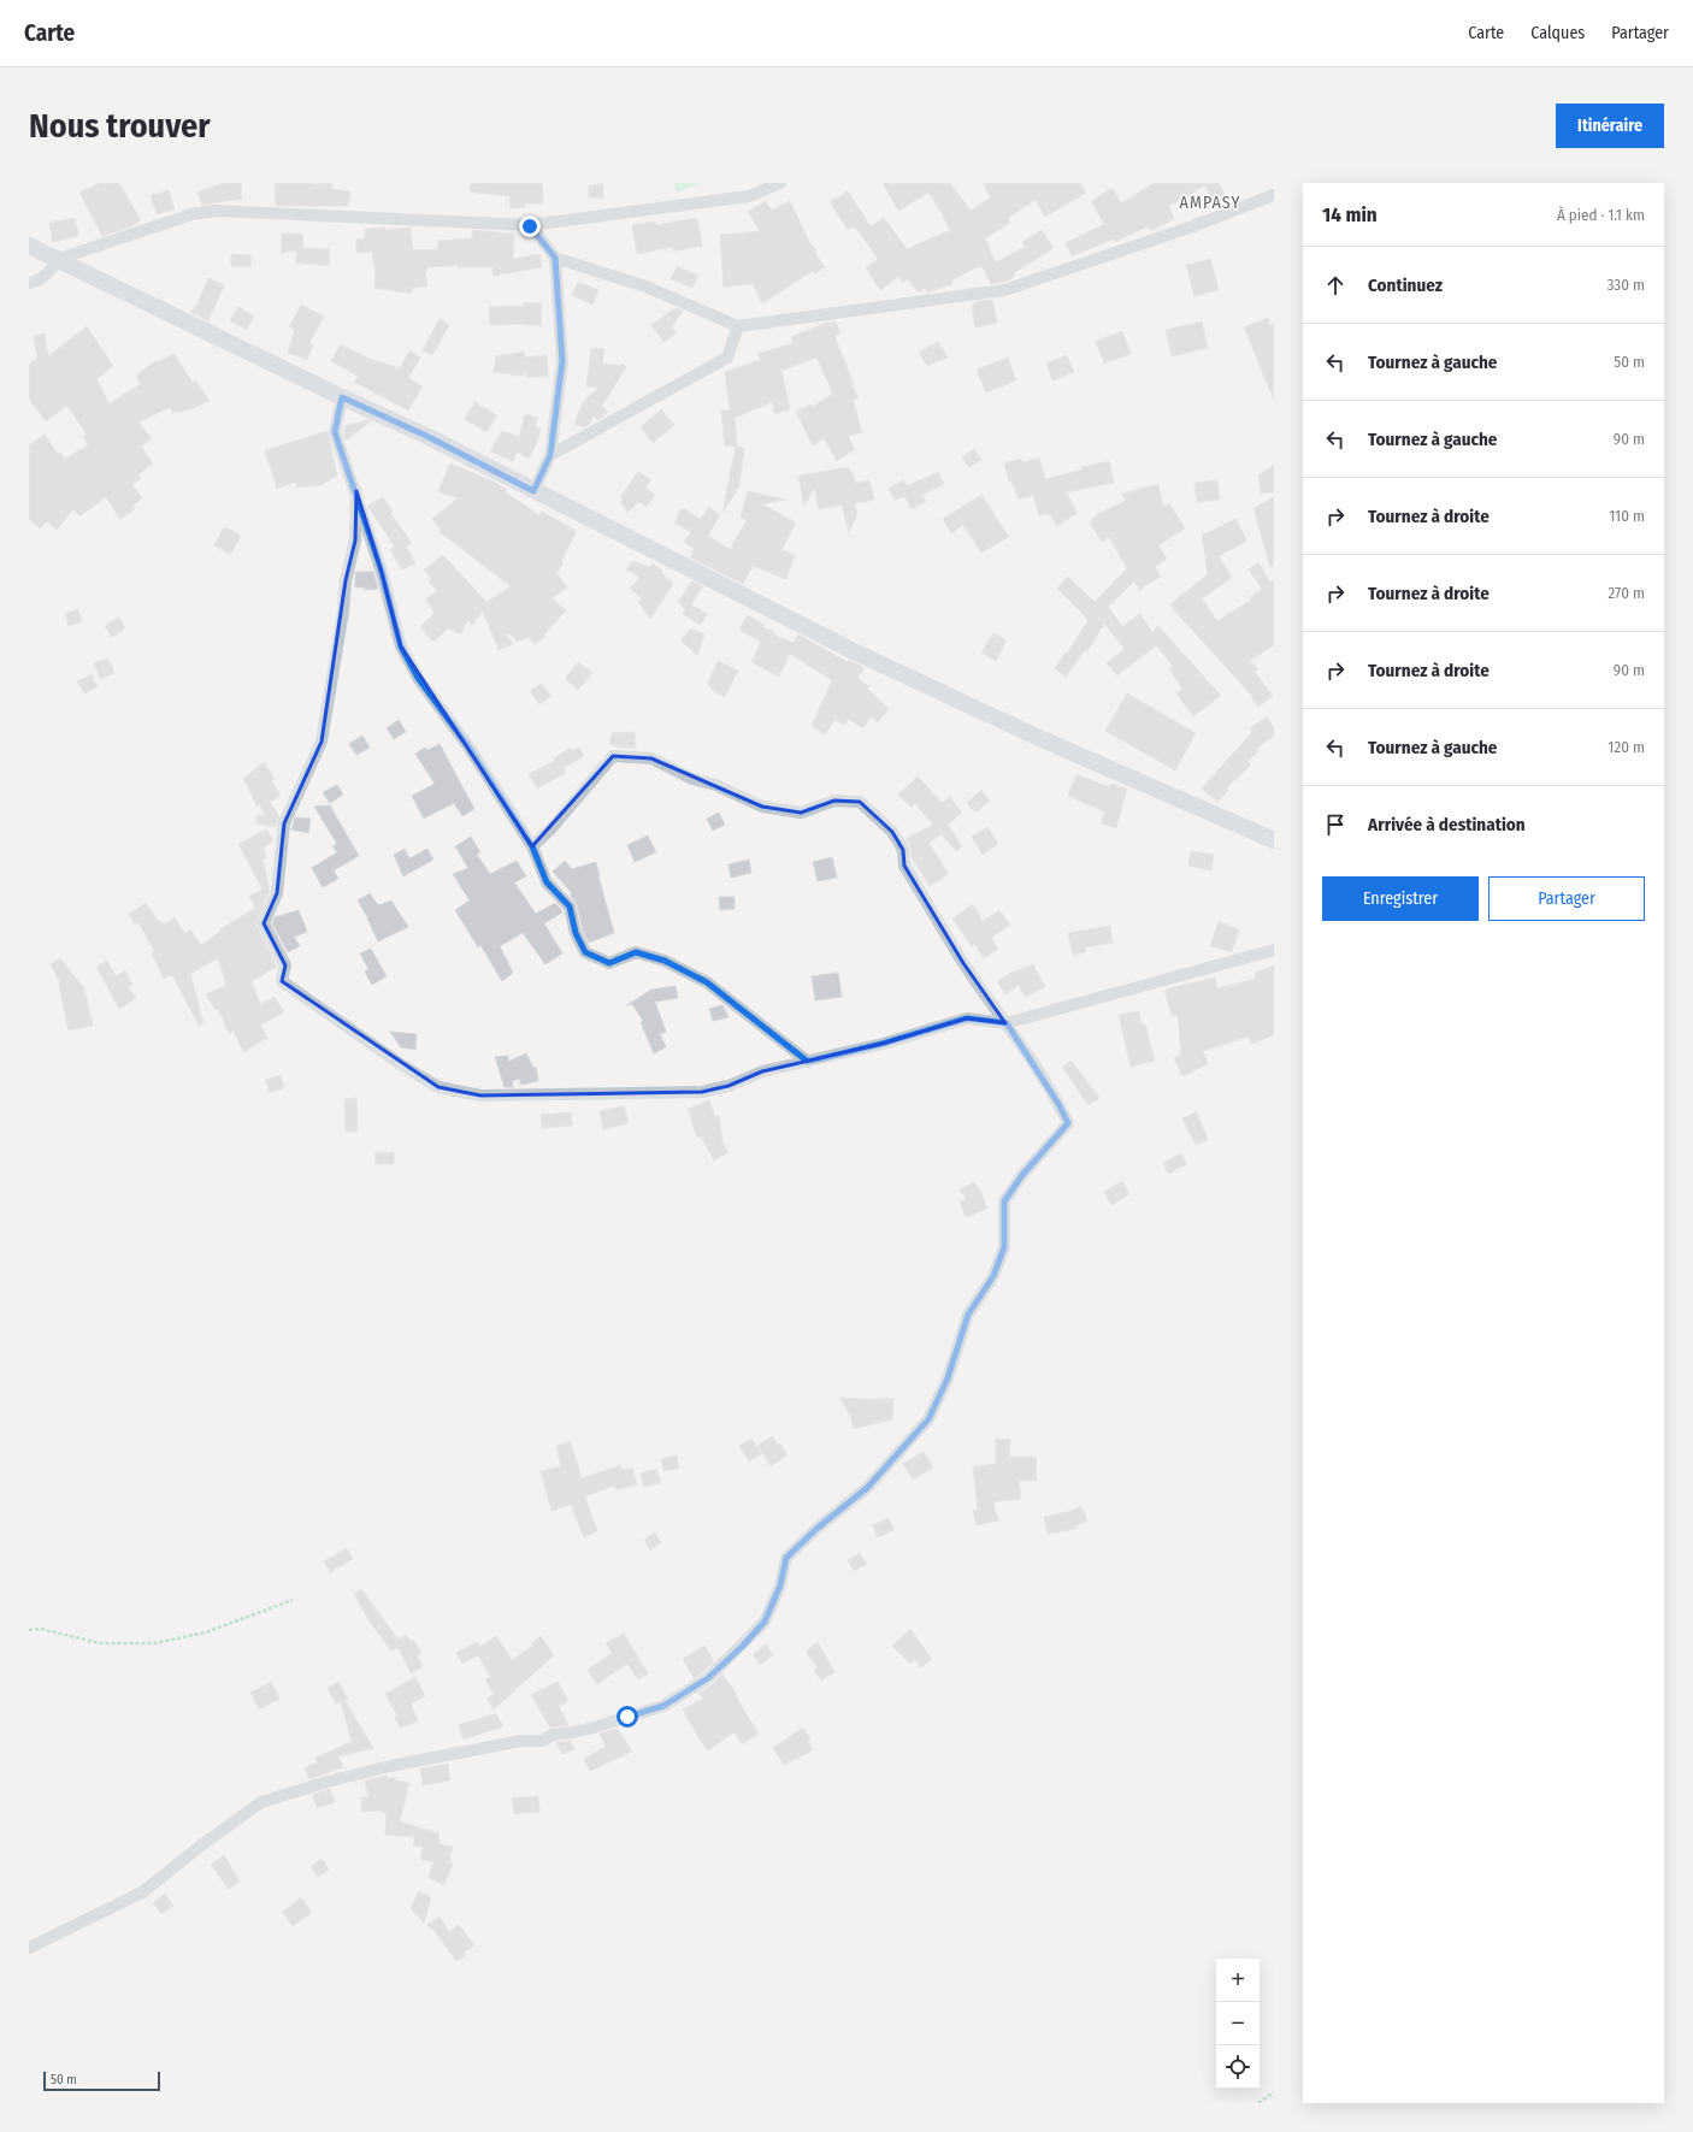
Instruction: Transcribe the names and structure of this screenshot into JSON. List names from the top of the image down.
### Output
{
  "districts": ["AMPASY"],
  "scale_bar": "50 m",
  "page": {
    "header": "Carte",
    "nav": ["Carte", "Calques", "Partager"],
    "buttons": [
      "Itinéraire",
      ["Enregistrer", "Partager"]
    ],
    "title": "Nous trouver",
    "heading": ["14 min", "À pied · 1.1 km"],
    "list": [
      ["Continuez", "330 m"],
      ["Tournez à gauche", "50 m"],
      ["Tournez à gauche", "90 m"],
      ["Tournez à droite", "110 m"],
      ["Tournez à droite", "270 m"],
      ["Tournez à droite", "90 m"],
      ["Tournez à gauche", "120 m"],
      "Arrivée à destination"
    ],
    "map_buttons": ["+", "−"],
    "scale": "50 m"
  }
}
